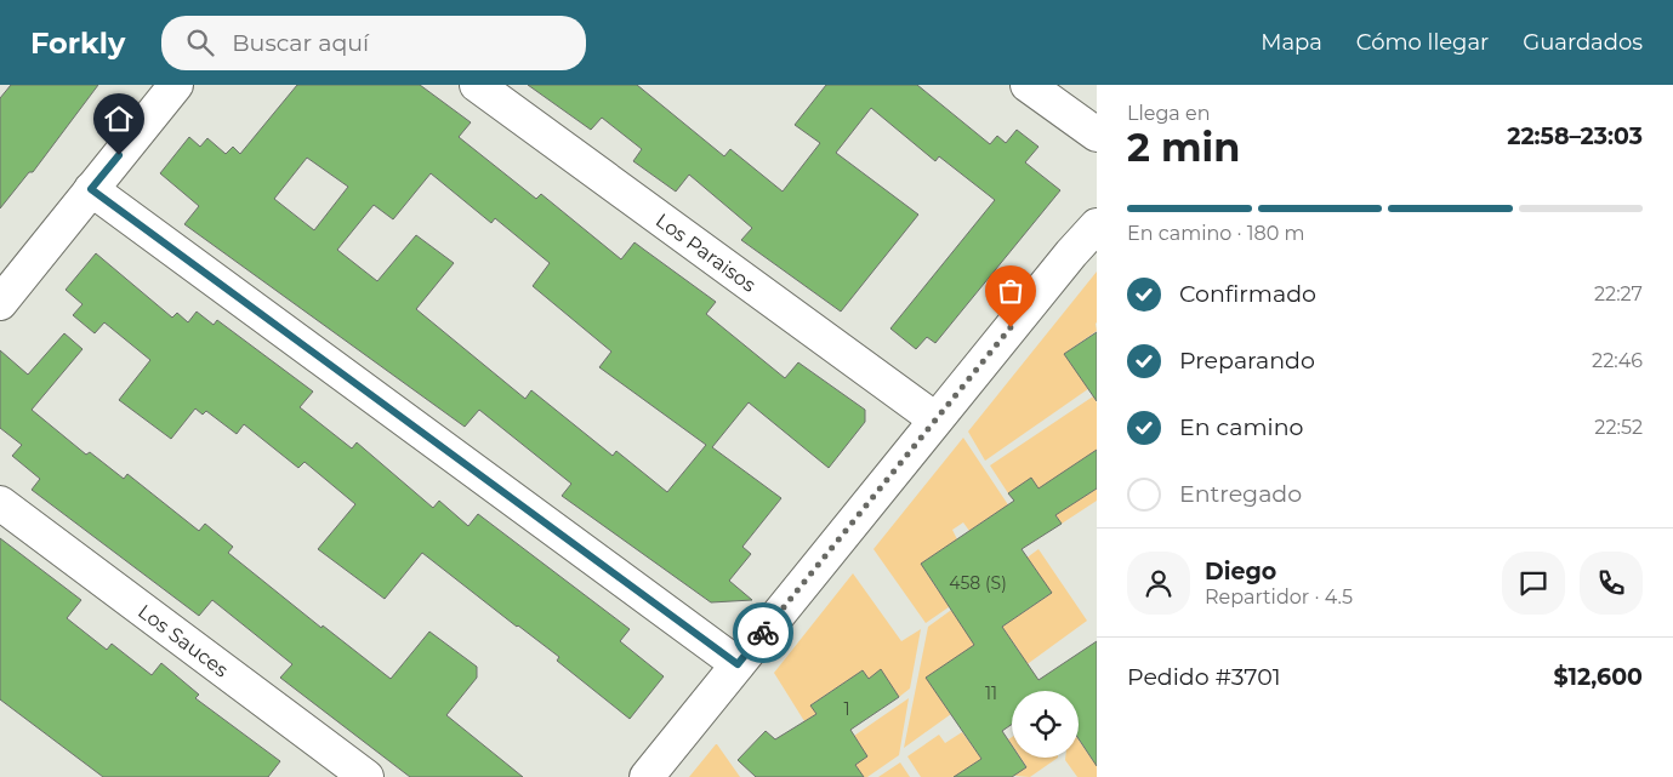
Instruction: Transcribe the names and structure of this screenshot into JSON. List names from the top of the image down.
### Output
{
  "streets": {
    "street": ["Los Paraisos", "Los Sauces"]
  },
  "house_numbers": ["458 (S)", "11", "1"],
  "page": {
    "header": "Forkly",
    "search": "Buscar aquí",
    "nav": ["Mapa", "Cómo llegar", "Guardados"],
    "heading": ["2 min", "Llega en", "22:58–23:03"],
    "panel": [
      "Diego",
      "Repartidor · 4.5",
      "Pedido #3701",
      "$12,600"
    ],
    "bar": "En camino · 180 m",
    "list": [
      ["Confirmado", "22:27"],
      ["Preparando", "22:46"],
      ["En camino", "22:52"],
      "Entregado"
    ]
  }
}
